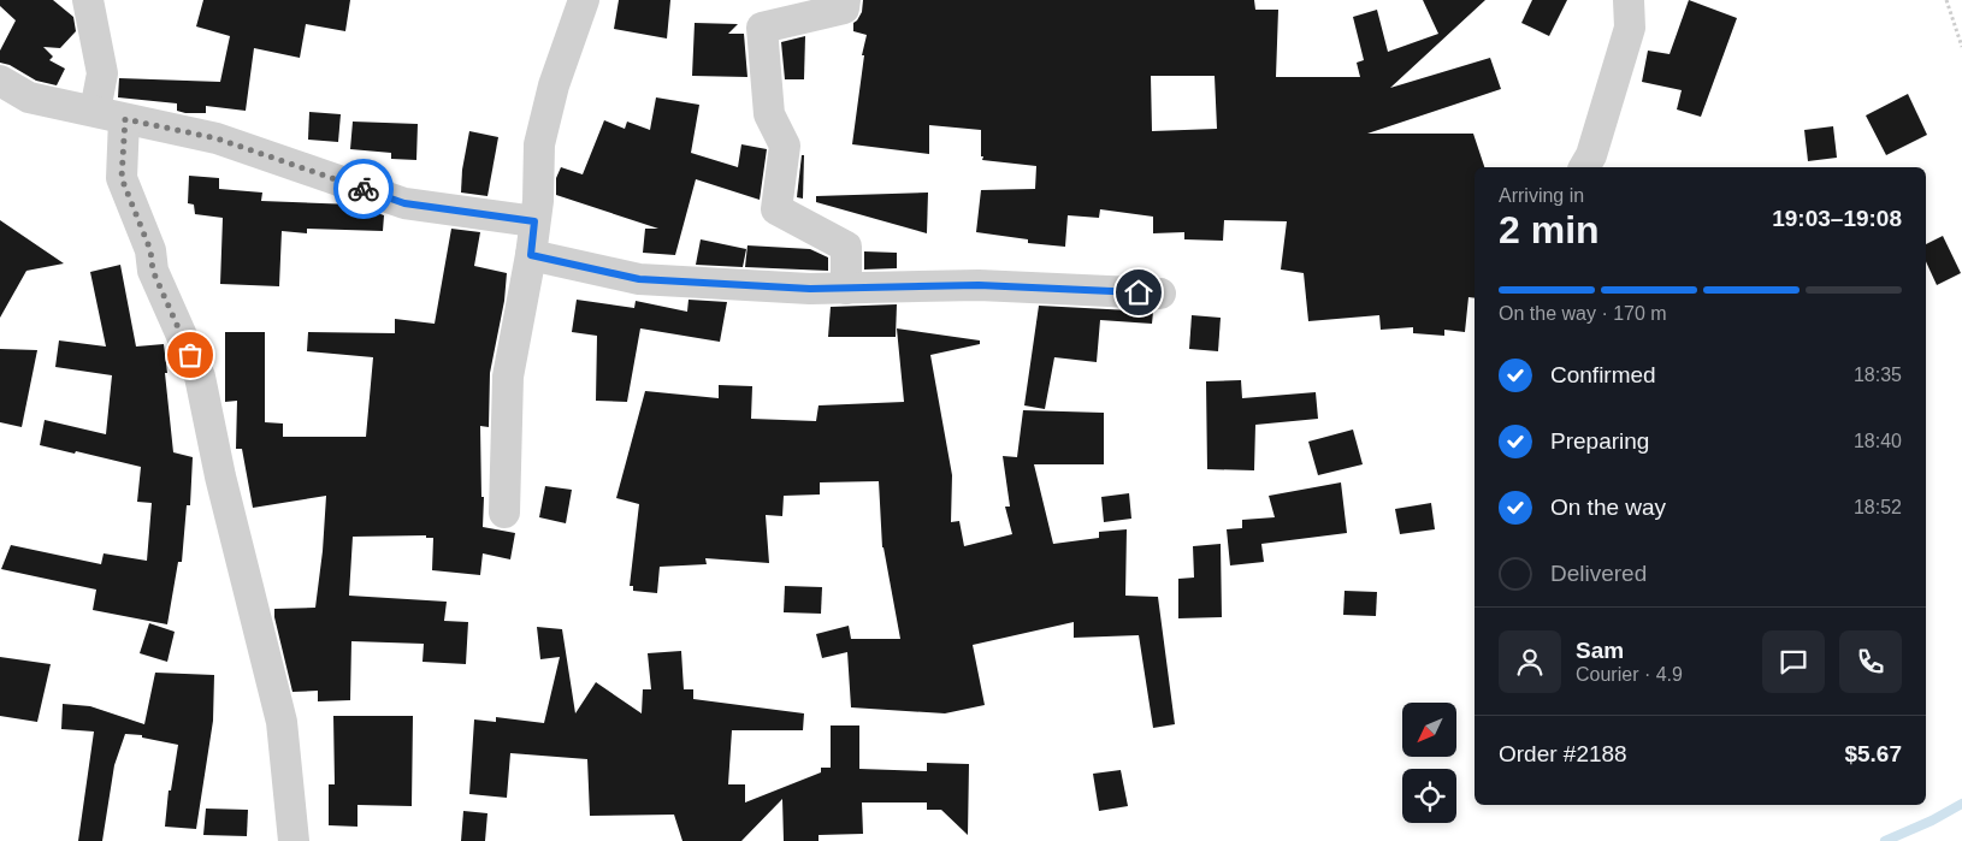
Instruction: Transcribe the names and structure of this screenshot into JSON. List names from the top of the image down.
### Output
{
  "north": "bottom left",
  "page": {
    "heading": ["2 min", "Arriving in", "19:03–19:08"],
    "panel": [
      "Sam",
      "Courier · 4.9",
      "Order #2188",
      "$5.67"
    ],
    "bar": "On the way · 170 m",
    "list": [
      ["Confirmed", "18:35"],
      ["Preparing", "18:40"],
      ["On the way", "18:52"],
      "Delivered"
    ]
  }
}
